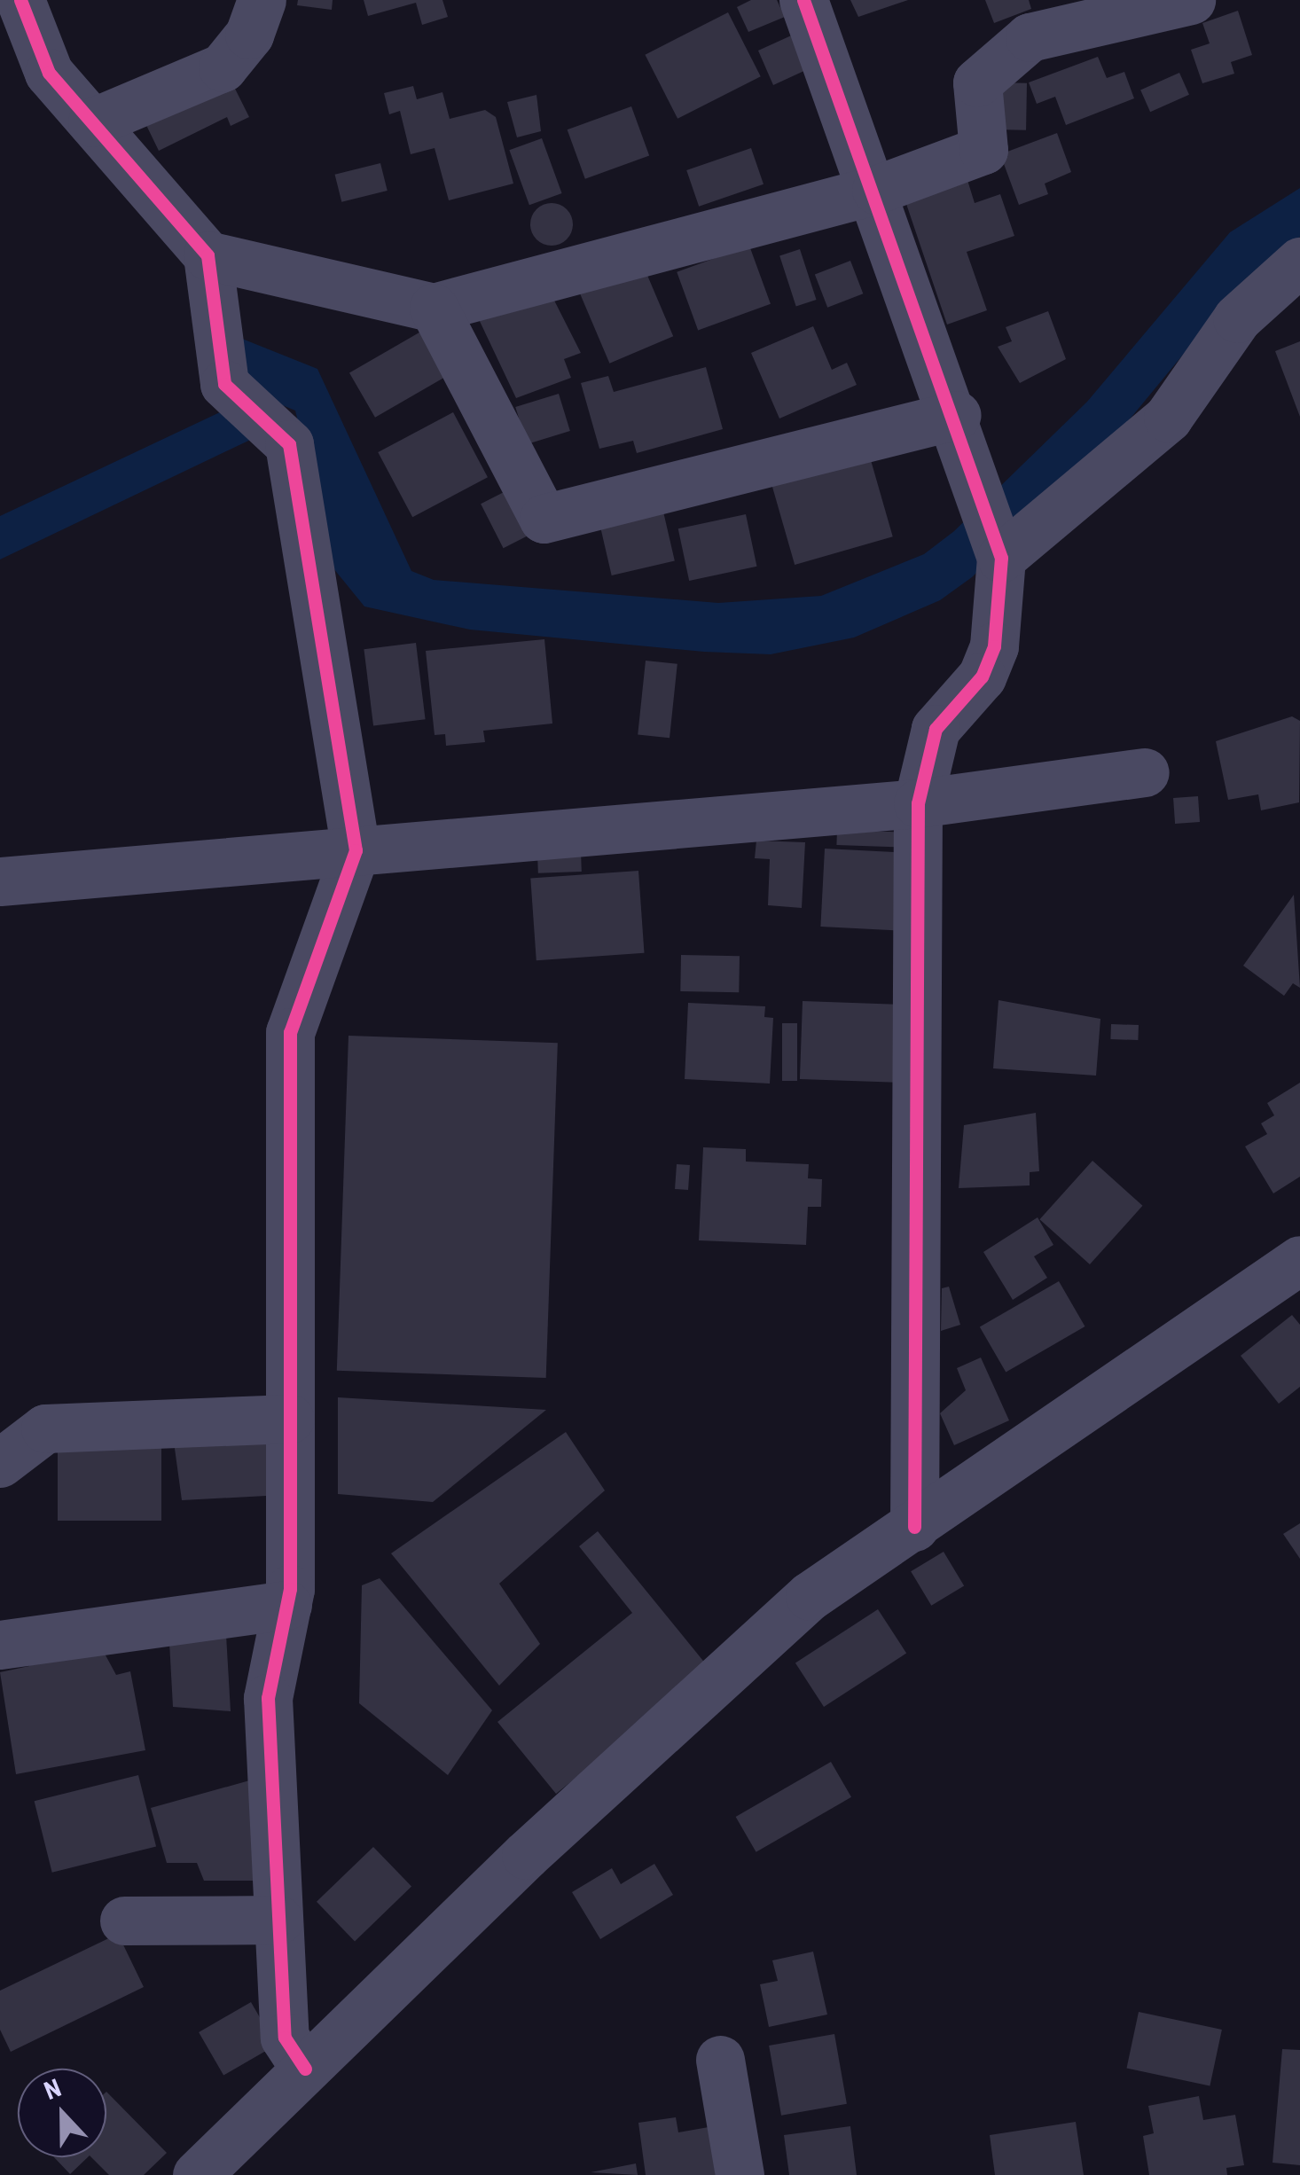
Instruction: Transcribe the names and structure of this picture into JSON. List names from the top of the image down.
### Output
{
  "north": "top"
}
